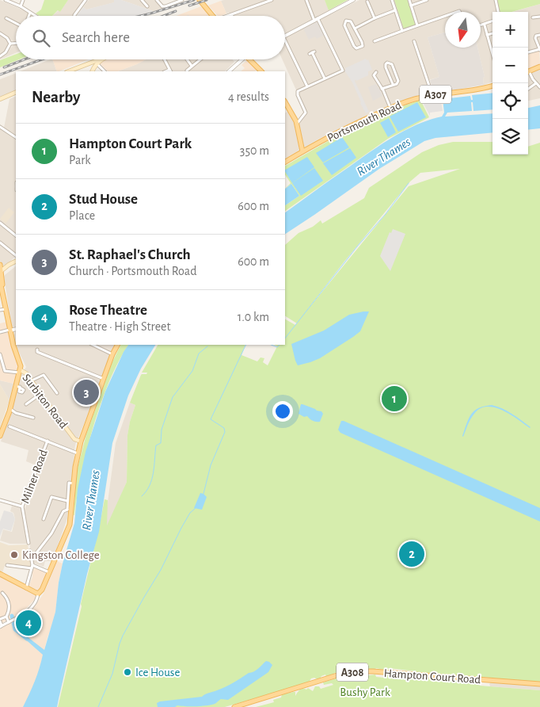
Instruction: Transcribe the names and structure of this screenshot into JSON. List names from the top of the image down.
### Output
{
  "streets": {
    "main road": [
      "A307",
      "Portsmouth Road",
      "Surbiton Road",
      "A308",
      "Hampton Court Road"
    ],
    "street": ["Milner Road"]
  },
  "water": ["River Thames"],
  "parks": ["Bushy Park"],
  "places": ["Kingston College", "Ice House"],
  "north": "bottom",
  "page": {
    "map_buttons": ["+", "−"],
    "search": "Search here",
    "heading": ["Nearby", "4 results"],
    "list": [
      {
        "mark": "1",
        "name": "Hampton Court Park",
        "note": "Park",
        "value": "350 m"
      },
      {
        "mark": "2",
        "name": "Stud House",
        "note": "Place",
        "value": "600 m"
      },
      {
        "mark": "3",
        "name": "St. Raphael's Church",
        "note": "Church · Portsmouth Road",
        "value": "600 m"
      },
      {
        "mark": "4",
        "name": "Rose Theatre",
        "note": "Theatre · High Street",
        "value": "1.0 km"
      }
    ],
    "pins": [
      "3",
      "1",
      "2",
      "4"
    ]
  }
}
